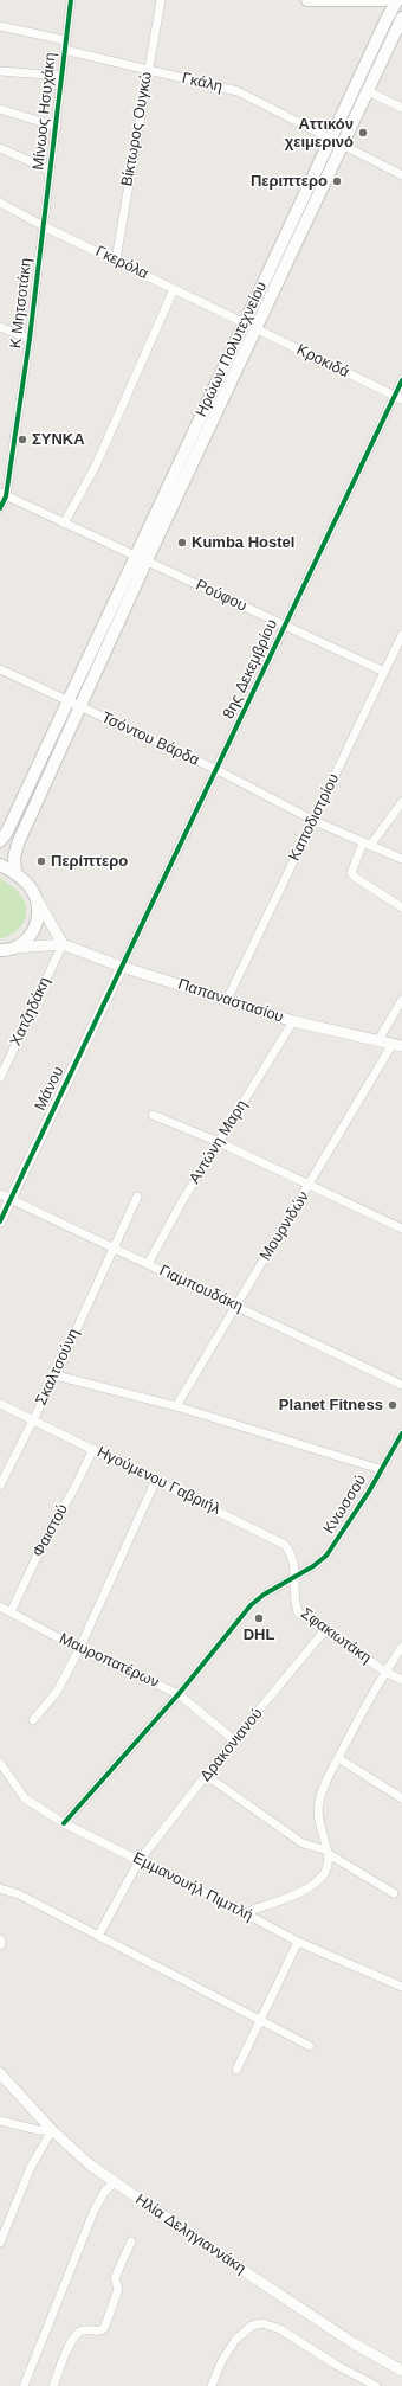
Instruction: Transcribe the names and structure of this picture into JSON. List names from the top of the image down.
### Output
{
  "streets": {
    "main road": ["Ηρώων Πολυτεχνείου"],
    "street": [
      "Γκάλη",
      "Μίνωος Ησυχάκη",
      "Βίκτωρος Ουγκώ",
      "Γκερόλα",
      "Κ Μητσοτάκη",
      "Κροκιδά",
      "Ρούφου",
      "8ης Δεκεμβρίου",
      "Τσόντου Βάρδα",
      "Καποδιστρίου",
      "Παπαναστασίου",
      "Χατζηδάκη",
      "Μάνου",
      "Αντώνη Μαρη",
      "Μουρνιδών",
      "Γιαμπουδάκη",
      "Σκαλτσούνη",
      "Ηγούμενου Γαβριήλ",
      "Κνωσσού",
      "Φαιστού",
      "Σφακιωτάκη",
      "Μαυροπατέρων",
      "Δρακονιανού",
      "Εµµανουήλ Πιµπλή",
      "Ηλία Δεληγιαννάκη"
    ]
  },
  "crossings": [
    ["Γκάλη", "Μίνωος Ησυχάκη"],
    ["Γκάλη", "Βίκτωρος Ουγκώ"],
    ["Γκάλη", "Ηρώων Πολυτεχνείου"],
    ["Μίνωος Ησυχάκη", "Γκερόλα"],
    ["Μίνωος Ησυχάκη", "Κ Μητσοτάκη"],
    ["Βίκτωρος Ουγκώ", "Γκερόλα"],
    ["Γκερόλα", "Κ Μητσοτάκη"],
    ["Γκερόλα", "Ηρώων Πολυτεχνείου"],
    ["Γκερόλα", "Κροκιδά"],
    ["Κ Μητσοτάκη", "Ρούφου"],
    ["Ηρώων Πολυτεχνείου", "Κροκιδά"],
    ["Ηρώων Πολυτεχνείου", "Ρούφου"],
    ["Ηρώων Πολυτεχνείου", "Τσόντου Βάρδα"],
    ["Κροκιδά", "8ης Δεκεμβρίου"],
    ["Ρούφου", "8ης Δεκεμβρίου"],
    ["Ρούφου", "Καποδιστρίου"],
    ["8ης Δεκεμβρίου", "Τσόντου Βάρδα"],
    ["8ης Δεκεμβρίου", "Παπαναστασίου"],
    ["8ης Δεκεμβρίου", "Μάνου"],
    ["Τσόντου Βάρδα", "Καποδιστρίου"],
    ["Καποδιστρίου", "Παπαναστασίου"],
    ["Παπαναστασίου", "Χατζηδάκη"],
    ["Παπαναστασίου", "Μάνου"],
    ["Παπαναστασίου", "Αντώνη Μαρη"],
    ["Παπαναστασίου", "Μουρνιδών"],
    ["Μάνου", "Γιαμπουδάκη"],
    ["Αντώνη Μαρη", "Γιαμπουδάκη"],
    ["Μουρνιδών", "Γιαμπουδάκη"],
    ["Γιαμπουδάκη", "Σκαλτσούνη"],
    ["Σκαλτσούνη", "Ηγούμενου Γαβριήλ"],
    ["Ηγούμενου Γαβριήλ", "Κνωσσού"],
    ["Ηγούμενου Γαβριήλ", "Φαιστού"],
    ["Ηγούμενου Γαβριήλ", "Σφακιωτάκη"],
    ["Κνωσσού", "Σφακιωτάκη"],
    ["Κνωσσού", "Μαυροπατέρων"],
    ["Κνωσσού", "Εµµανουήλ Πιµπλή"],
    ["Φαιστού", "Μαυροπατέρων"],
    ["Σφακιωτάκη", "Δρακονιανού"],
    ["Μαυροπατέρων", "Δρακονιανού"],
    ["Δρακονιανού", "Εµµανουήλ Πιµπλή"]
  ],
  "places": [
    "Αττικόν χειμερινό",
    "Περιπτερο",
    "ΣΥΝΚΑ",
    "Kumba Hostel",
    "Περίπτερο",
    "Planet Fitness",
    "DHL"
  ]
}
